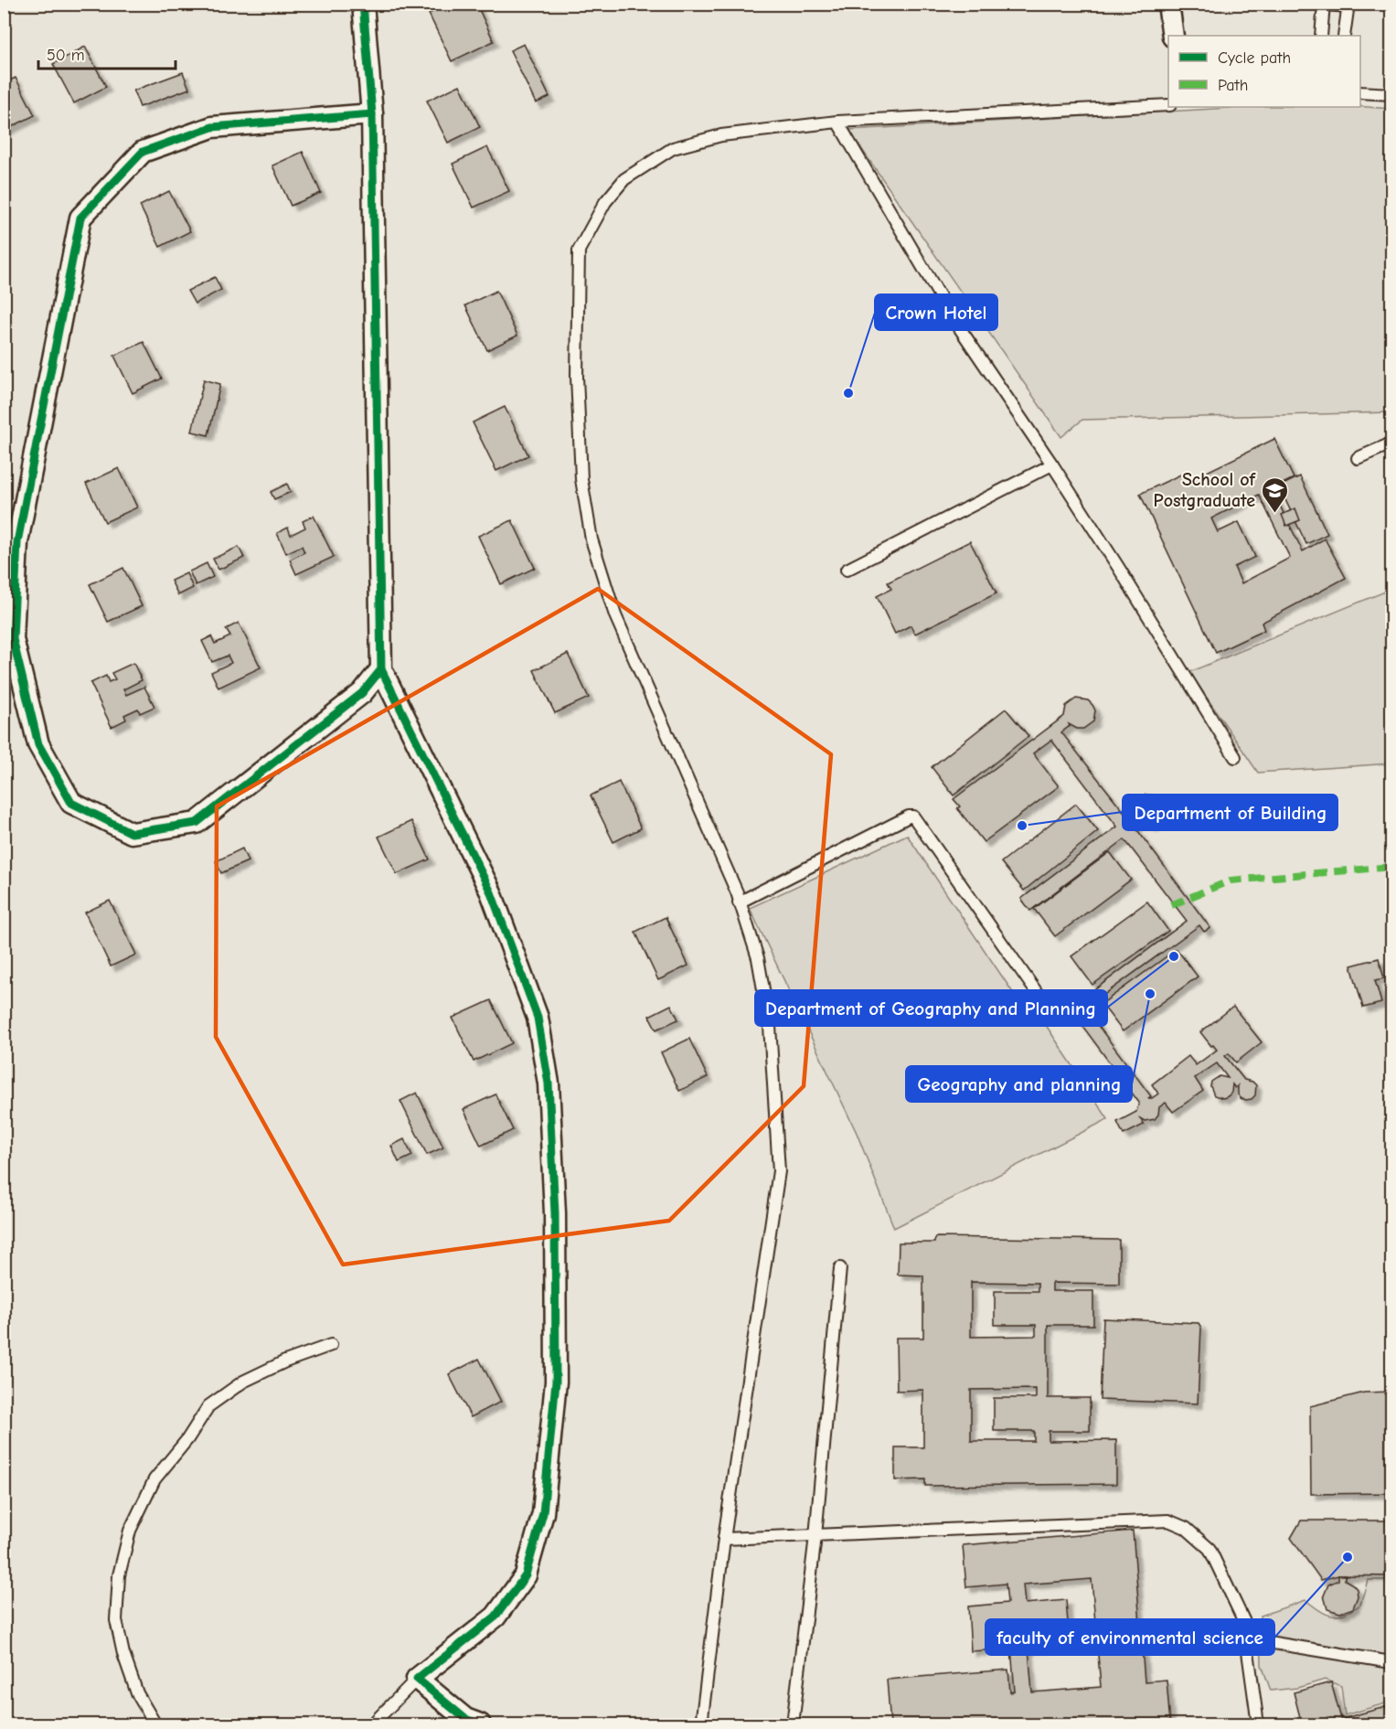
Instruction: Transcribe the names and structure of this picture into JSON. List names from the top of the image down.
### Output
{
  "places": {
    "other": [
      "Crown Hotel",
      "Department of Building",
      "Department of Geography and Planning",
      "Geography and planning",
      "faculty of environmental science"
    ],
    "school or university": ["School of Postgraduate"]
  },
  "legend": ["Cycle path", "Path"],
  "scale_bar": "50 m"
}
